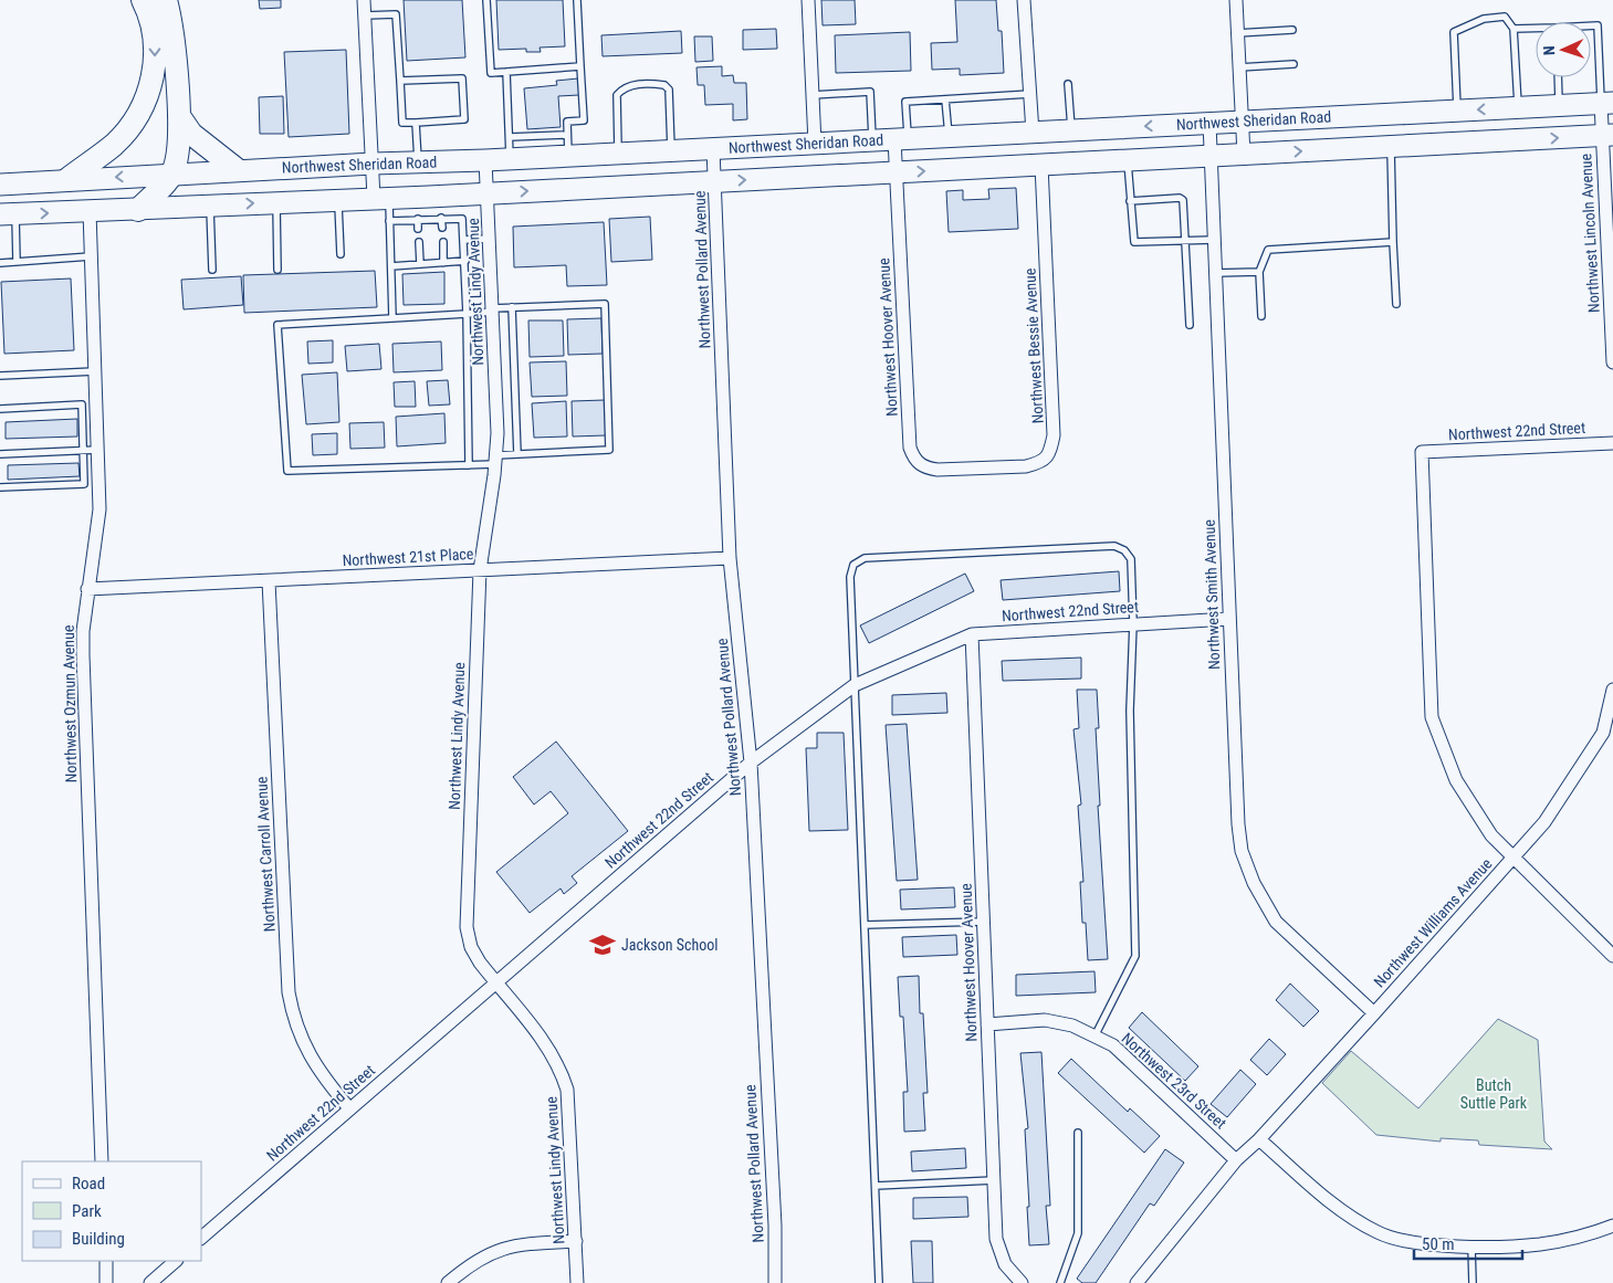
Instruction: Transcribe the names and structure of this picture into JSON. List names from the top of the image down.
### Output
{
  "streets": {
    "main road": ["Northwest Sheridan Road"],
    "street": [
      "Northwest Lincoln Avenue",
      "Northwest Pollard Avenue",
      "Northwest Lindy Avenue",
      "Northwest Hoover Avenue",
      "Northwest Bessie Avenue",
      "Northwest 22nd Street",
      "Northwest 21st Place",
      "Northwest Smith Avenue",
      "Northwest Ozmun Avenue",
      "Northwest Carroll Avenue",
      "Northwest Williams Avenue",
      "Northwest 23rd Street"
    ]
  },
  "crossings": [
    ["Northwest Sheridan Road", "Northwest Lincoln Avenue"],
    ["Northwest Sheridan Road", "Northwest Pollard Avenue"],
    ["Northwest Sheridan Road", "Northwest Lindy Avenue"],
    ["Northwest Sheridan Road", "Northwest Hoover Avenue"],
    ["Northwest Sheridan Road", "Northwest Smith Avenue"],
    ["Northwest Pollard Avenue", "Northwest 22nd Street"],
    ["Northwest Pollard Avenue", "Northwest 21st Place"],
    ["Northwest Lindy Avenue", "Northwest 22nd Street"],
    ["Northwest Lindy Avenue", "Northwest 21st Place"],
    ["Northwest Hoover Avenue", "Northwest Bessie Avenue"],
    ["Northwest Hoover Avenue", "Northwest 22nd Street"],
    ["Northwest Hoover Avenue", "Northwest 23rd Street"],
    ["Northwest 22nd Street", "Northwest Smith Avenue"],
    ["Northwest 22nd Street", "Northwest Carroll Avenue"],
    ["Northwest 22nd Street", "Northwest Williams Avenue"],
    ["Northwest 21st Place", "Northwest Ozmun Avenue"],
    ["Northwest 21st Place", "Northwest Carroll Avenue"],
    ["Northwest Smith Avenue", "Northwest Williams Avenue"],
    ["Northwest Williams Avenue", "Northwest 23rd Street"]
  ],
  "parks": ["Butch Suttle Park"],
  "places": {
    "school or university": ["Jackson School"]
  },
  "legend": ["Road", "Park", "Building"],
  "scale_bar": "50 m",
  "north": "left"
}
